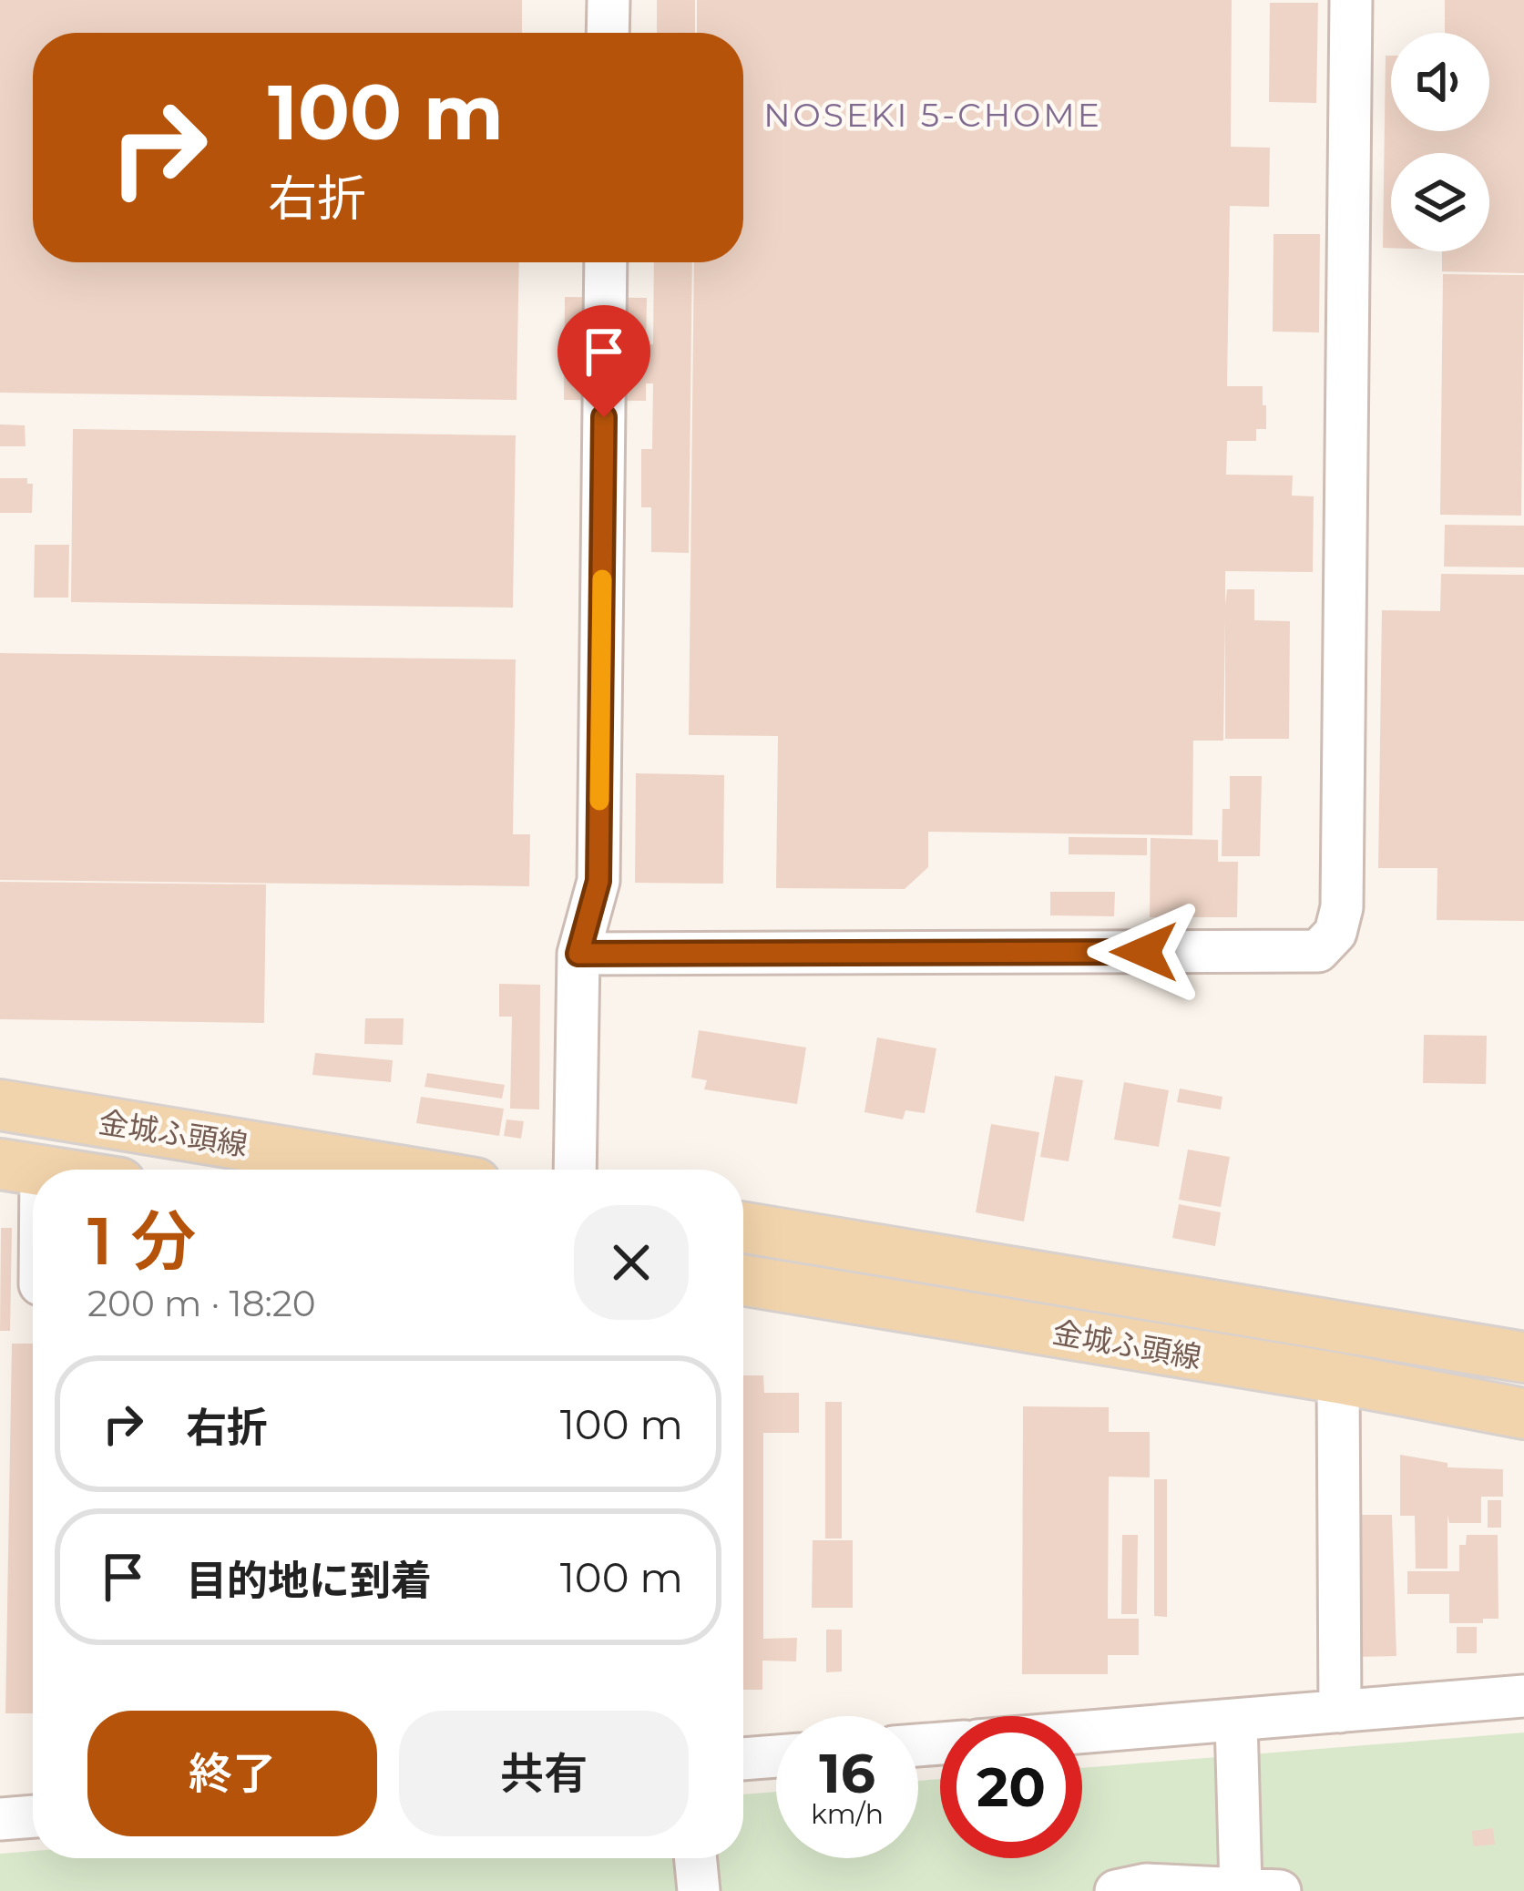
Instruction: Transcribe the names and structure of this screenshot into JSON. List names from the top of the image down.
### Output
{
  "streets": {
    "main road": ["金城ふ頭線"]
  },
  "districts": ["NOSEKI 5-CHOME"],
  "page": {
    "turn": ["100 m", "右折"],
    "heading": ["1 分", "200 m · 18:20"],
    "list": [
      {
        "name": "右折",
        "value": "100 m"
      },
      {
        "name": "目的地に到着",
        "value": "100 m"
      }
    ],
    "buttons": ["終了", "共有"],
    "speed": "16 km/h",
    "limit": "20"
  }
}
